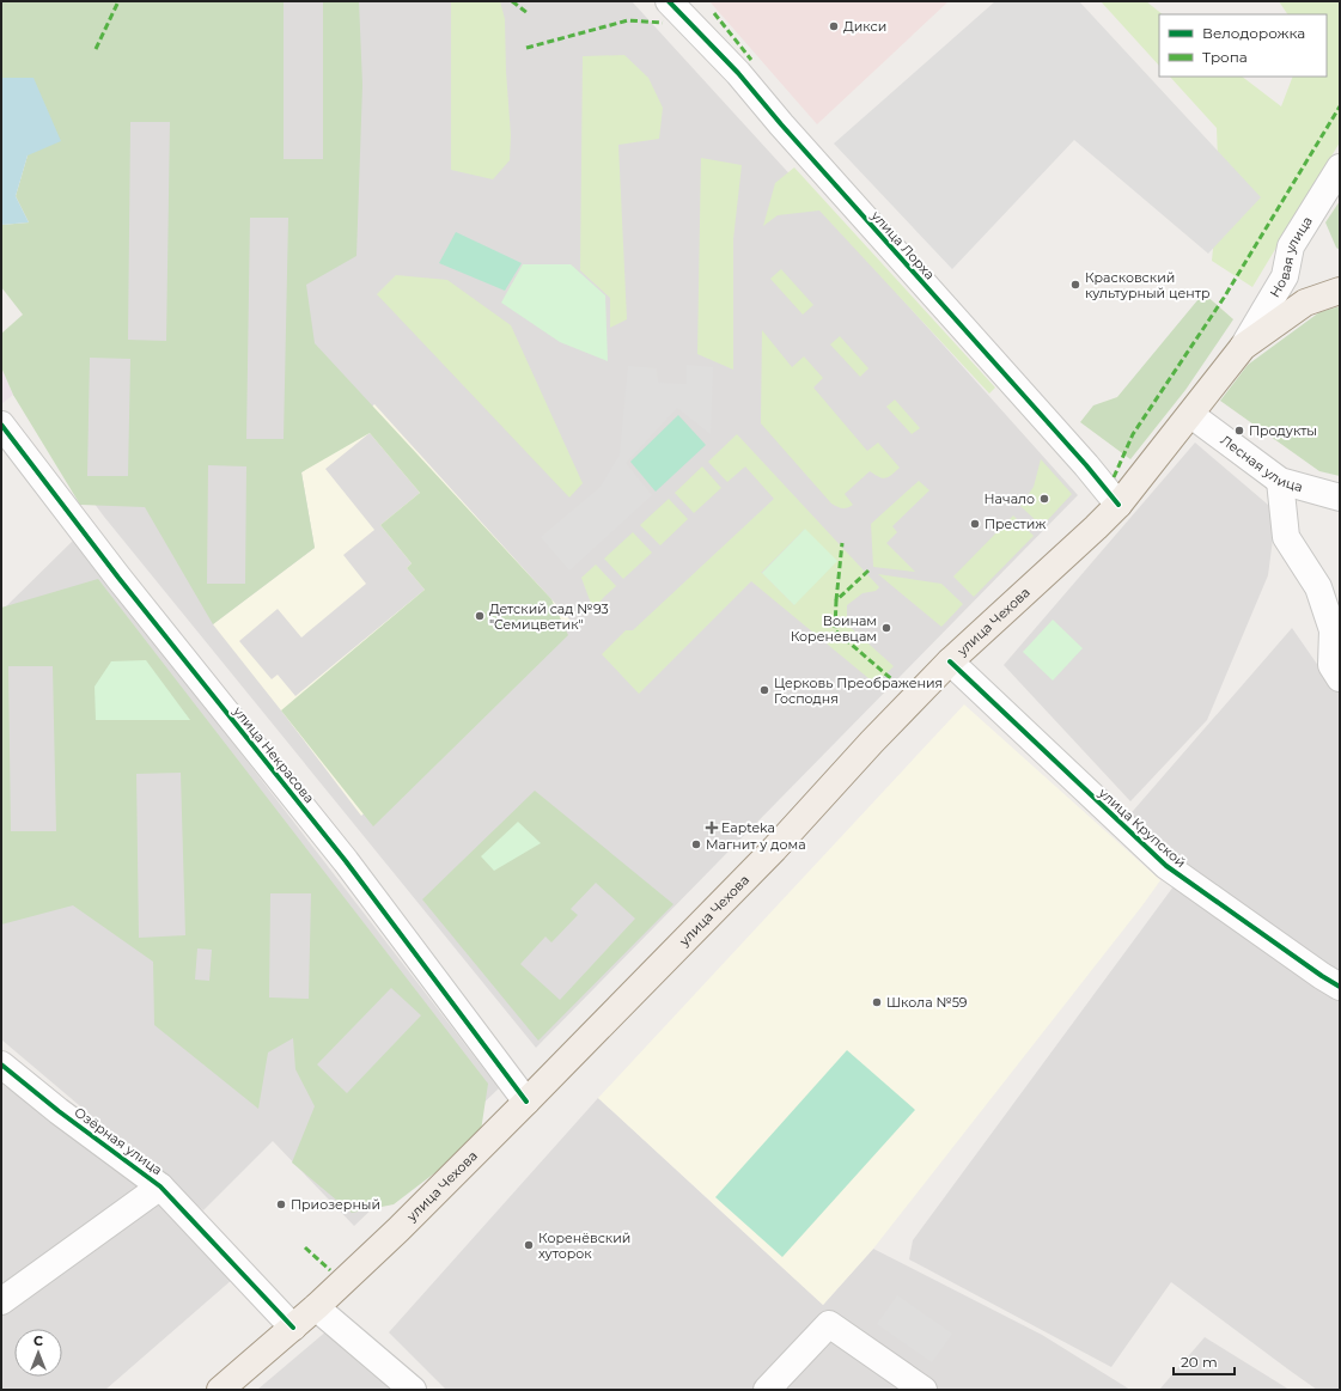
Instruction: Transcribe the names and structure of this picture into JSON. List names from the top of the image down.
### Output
{
  "streets": {
    "main road": ["Новая улица", "улица Чехова"],
    "street": [
      "улица Лорха",
      "Лесная улица",
      "улица Некрасова",
      "улица Крупской",
      "Озёрная улица"
    ]
  },
  "crossings": [
    ["улица Лорха", "улица Чехова"],
    ["Новая улица", "Лесная улица"],
    ["Новая улица", "улица Чехова"],
    ["Лесная улица", "улица Чехова"],
    ["улица Чехова", "улица Некрасова"],
    ["улица Чехова", "улица Крупской"],
    ["улица Чехова", "Озёрная улица"]
  ],
  "places": {
    "other": [
      "Дикси",
      "Красковский культурный центр",
      "Продукты",
      "Начало",
      "Престиж",
      "Детский сад №93 \"Семицветик\"",
      "Воинам Кореневцам",
      "Церковь Преображения Господня",
      "Магнит у дома",
      "Школа №59",
      "Приозерный",
      "Коренёвский хуторок"
    ],
    "health": ["Eapteka"]
  },
  "legend": ["Велодорожка", "Тропа"],
  "scale_bar": "20 m",
  "north": "top"
}
